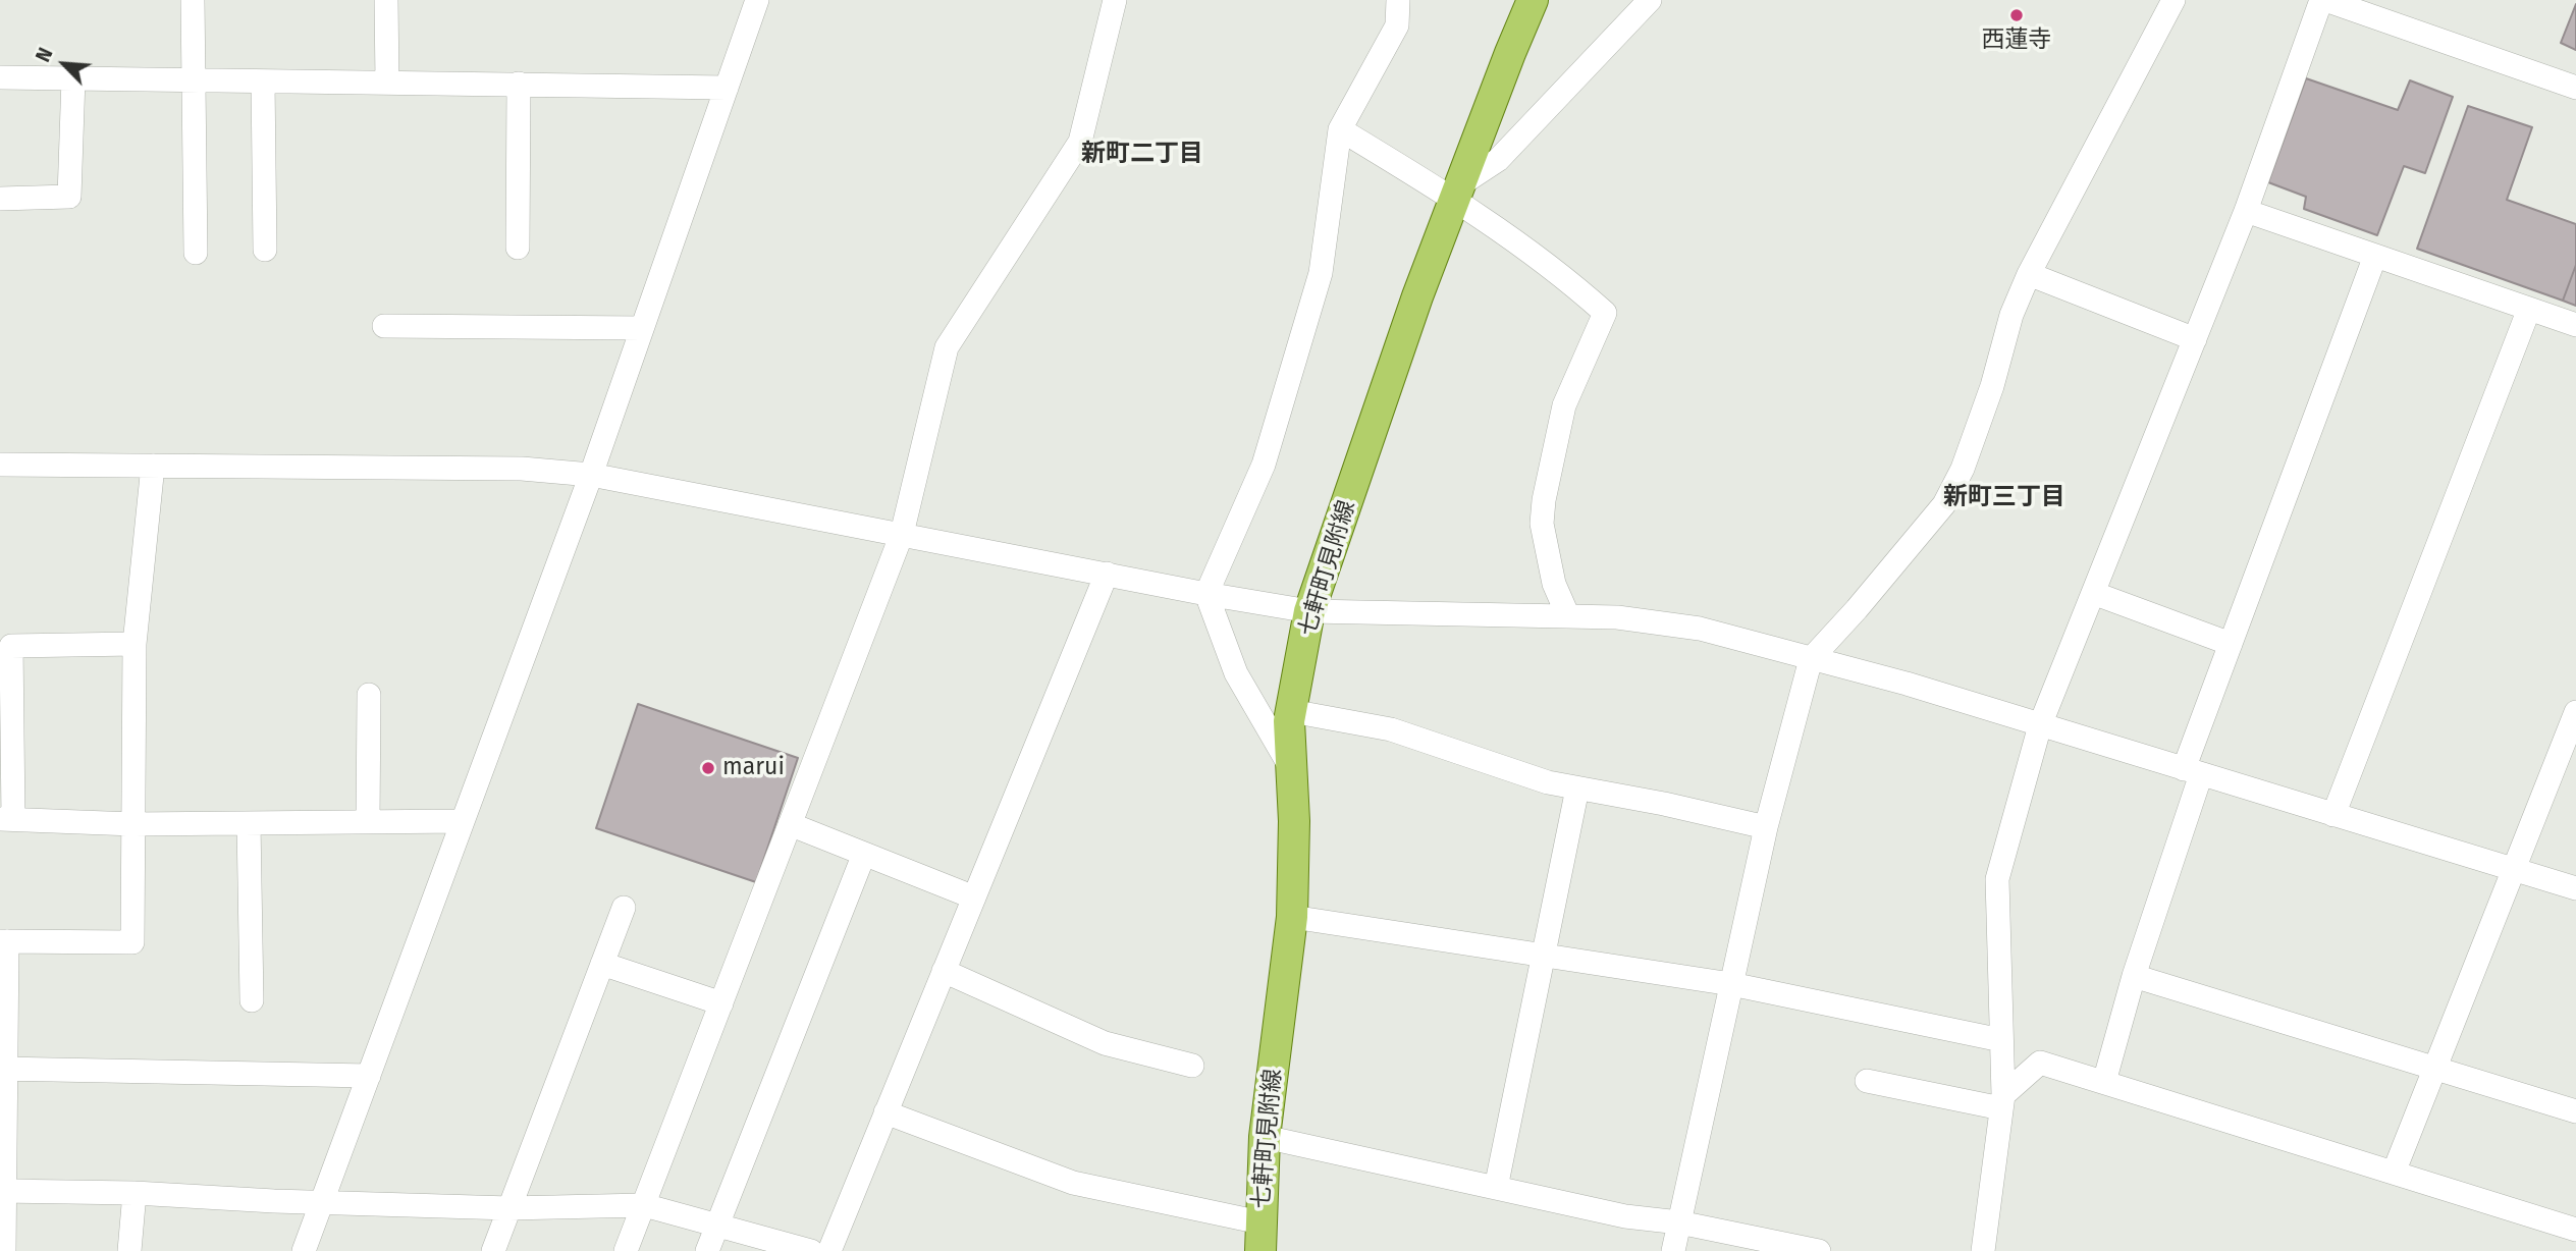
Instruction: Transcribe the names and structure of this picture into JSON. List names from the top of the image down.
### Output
{
  "streets": {
    "main road": ["七軒町見附線"]
  },
  "districts": ["新町二丁目", "新町三丁目"],
  "places": ["西蓮寺", "marui"],
  "north": "top left"
}
